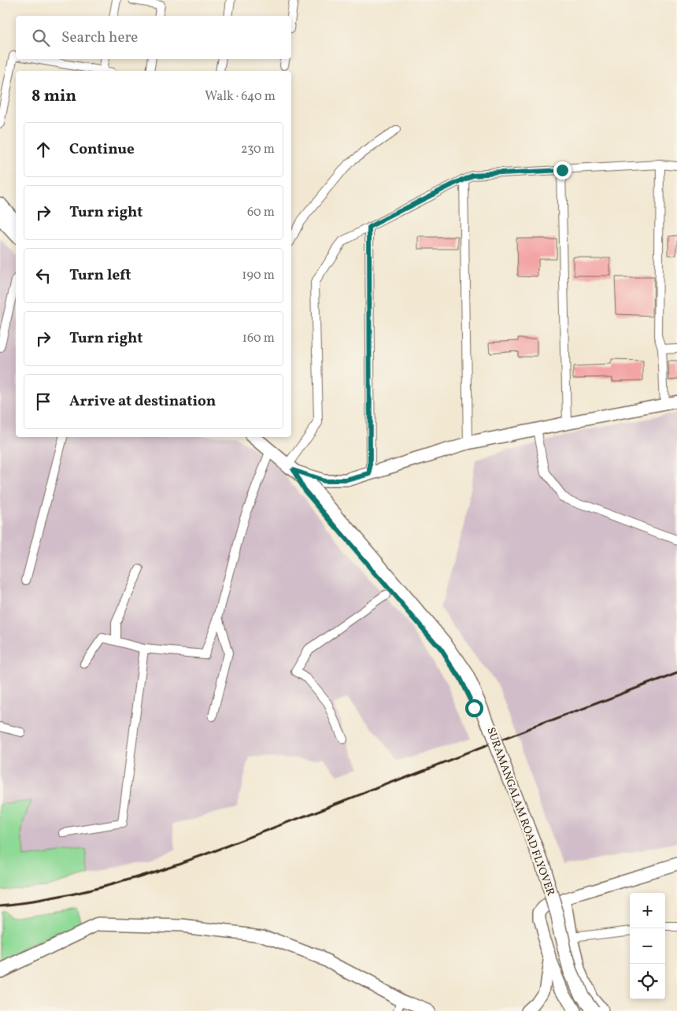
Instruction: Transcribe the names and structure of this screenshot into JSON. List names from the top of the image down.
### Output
{
  "streets": {
    "main road": ["SURAMANGALAM ROAD FLYOVER"]
  },
  "page": {
    "search": "Search here",
    "heading": ["8 min", "Walk · 640 m"],
    "list": [
      ["Continue", "230 m"],
      ["Turn right", "60 m"],
      ["Turn left", "190 m"],
      ["Turn right", "160 m"],
      "Arrive at destination"
    ],
    "map_buttons": ["+", "−"]
  }
}
